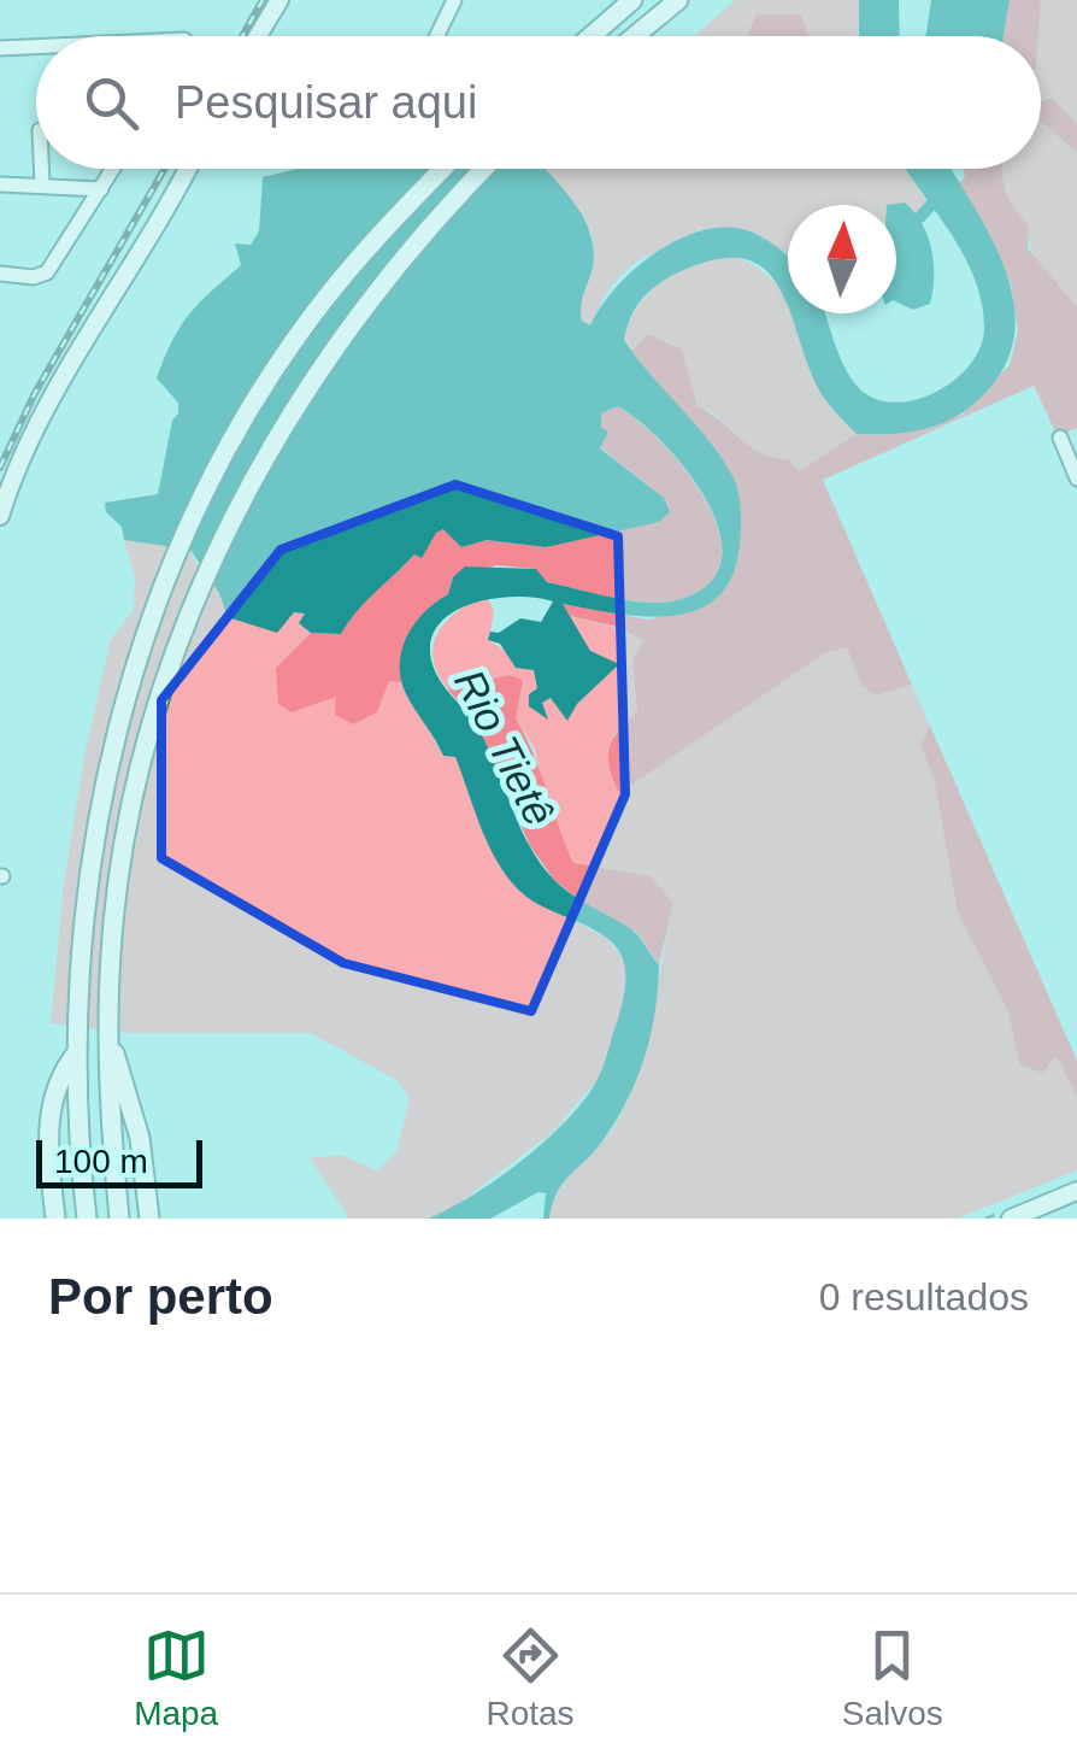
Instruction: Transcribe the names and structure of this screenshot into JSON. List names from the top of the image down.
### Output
{
  "water": ["Rio Tietê"],
  "scale_bar": "100 m",
  "north": "top",
  "page": {
    "search": "Pesquisar aqui",
    "scale": "100 m",
    "heading": ["Por perto", "0 resultados"],
    "nav": ["Mapa", "Rotas", "Salvos"]
  }
}
